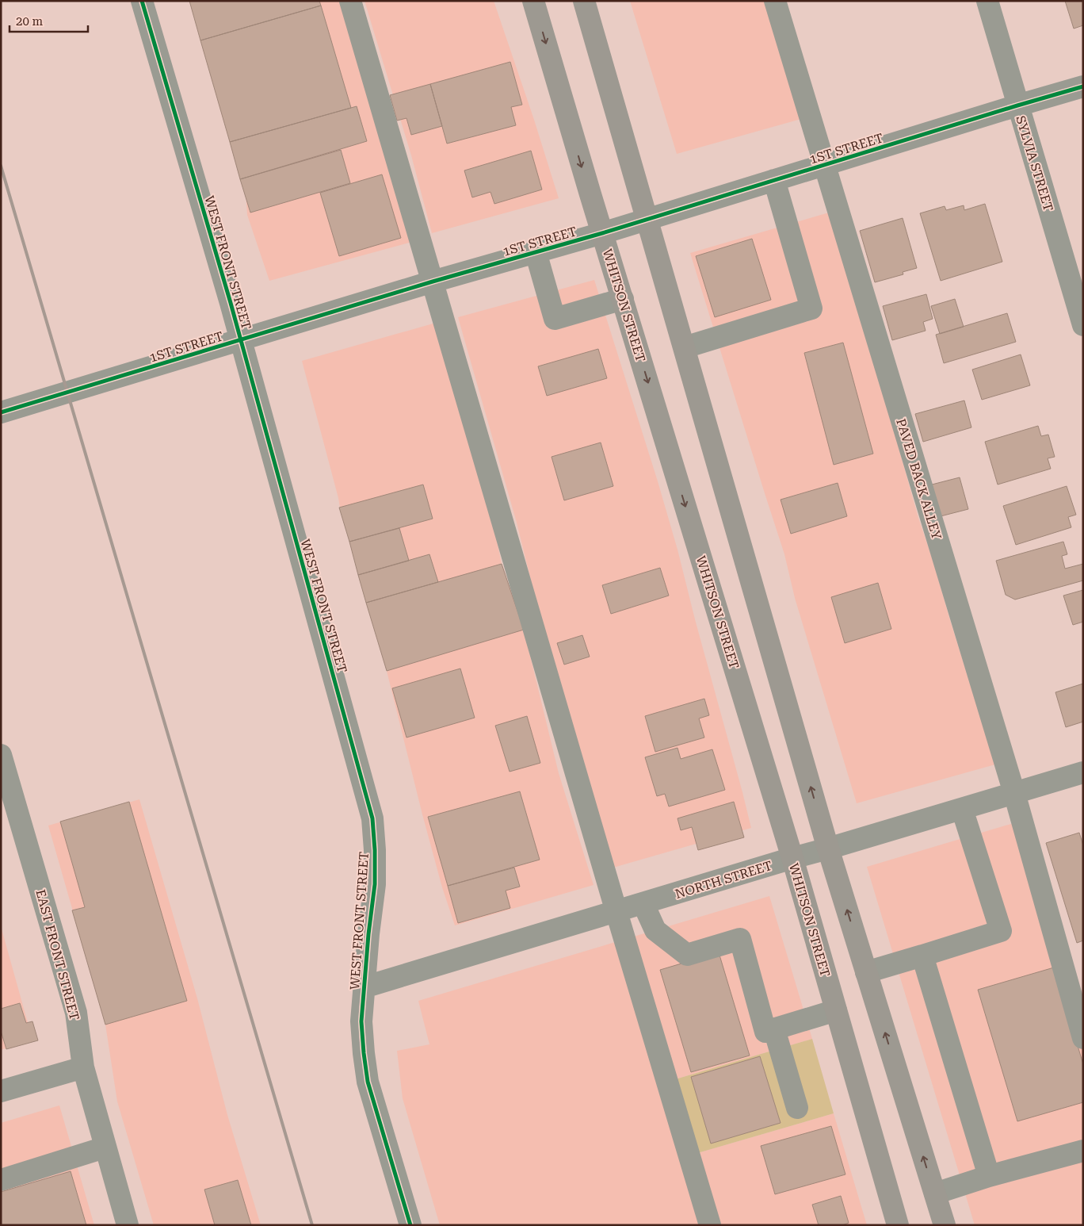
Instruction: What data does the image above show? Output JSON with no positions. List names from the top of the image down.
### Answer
{
  "streets": {
    "main road": ["WHITSON STREET"],
    "street": [
      "1ST STREET",
      "SYLVIA STREET",
      "WEST FRONT STREET",
      "PAVED BACK ALLEY",
      "NORTH STREET",
      "EAST FRONT STREET"
    ]
  },
  "crossings": [
    ["1ST STREET", "SYLVIA STREET"],
    ["1ST STREET", "WEST FRONT STREET"],
    ["1ST STREET", "WHITSON STREET"],
    ["1ST STREET", "PAVED BACK ALLEY"],
    ["WEST FRONT STREET", "NORTH STREET"],
    ["WHITSON STREET", "NORTH STREET"],
    ["PAVED BACK ALLEY", "NORTH STREET"]
  ],
  "scale_bar": "20 m"
}
